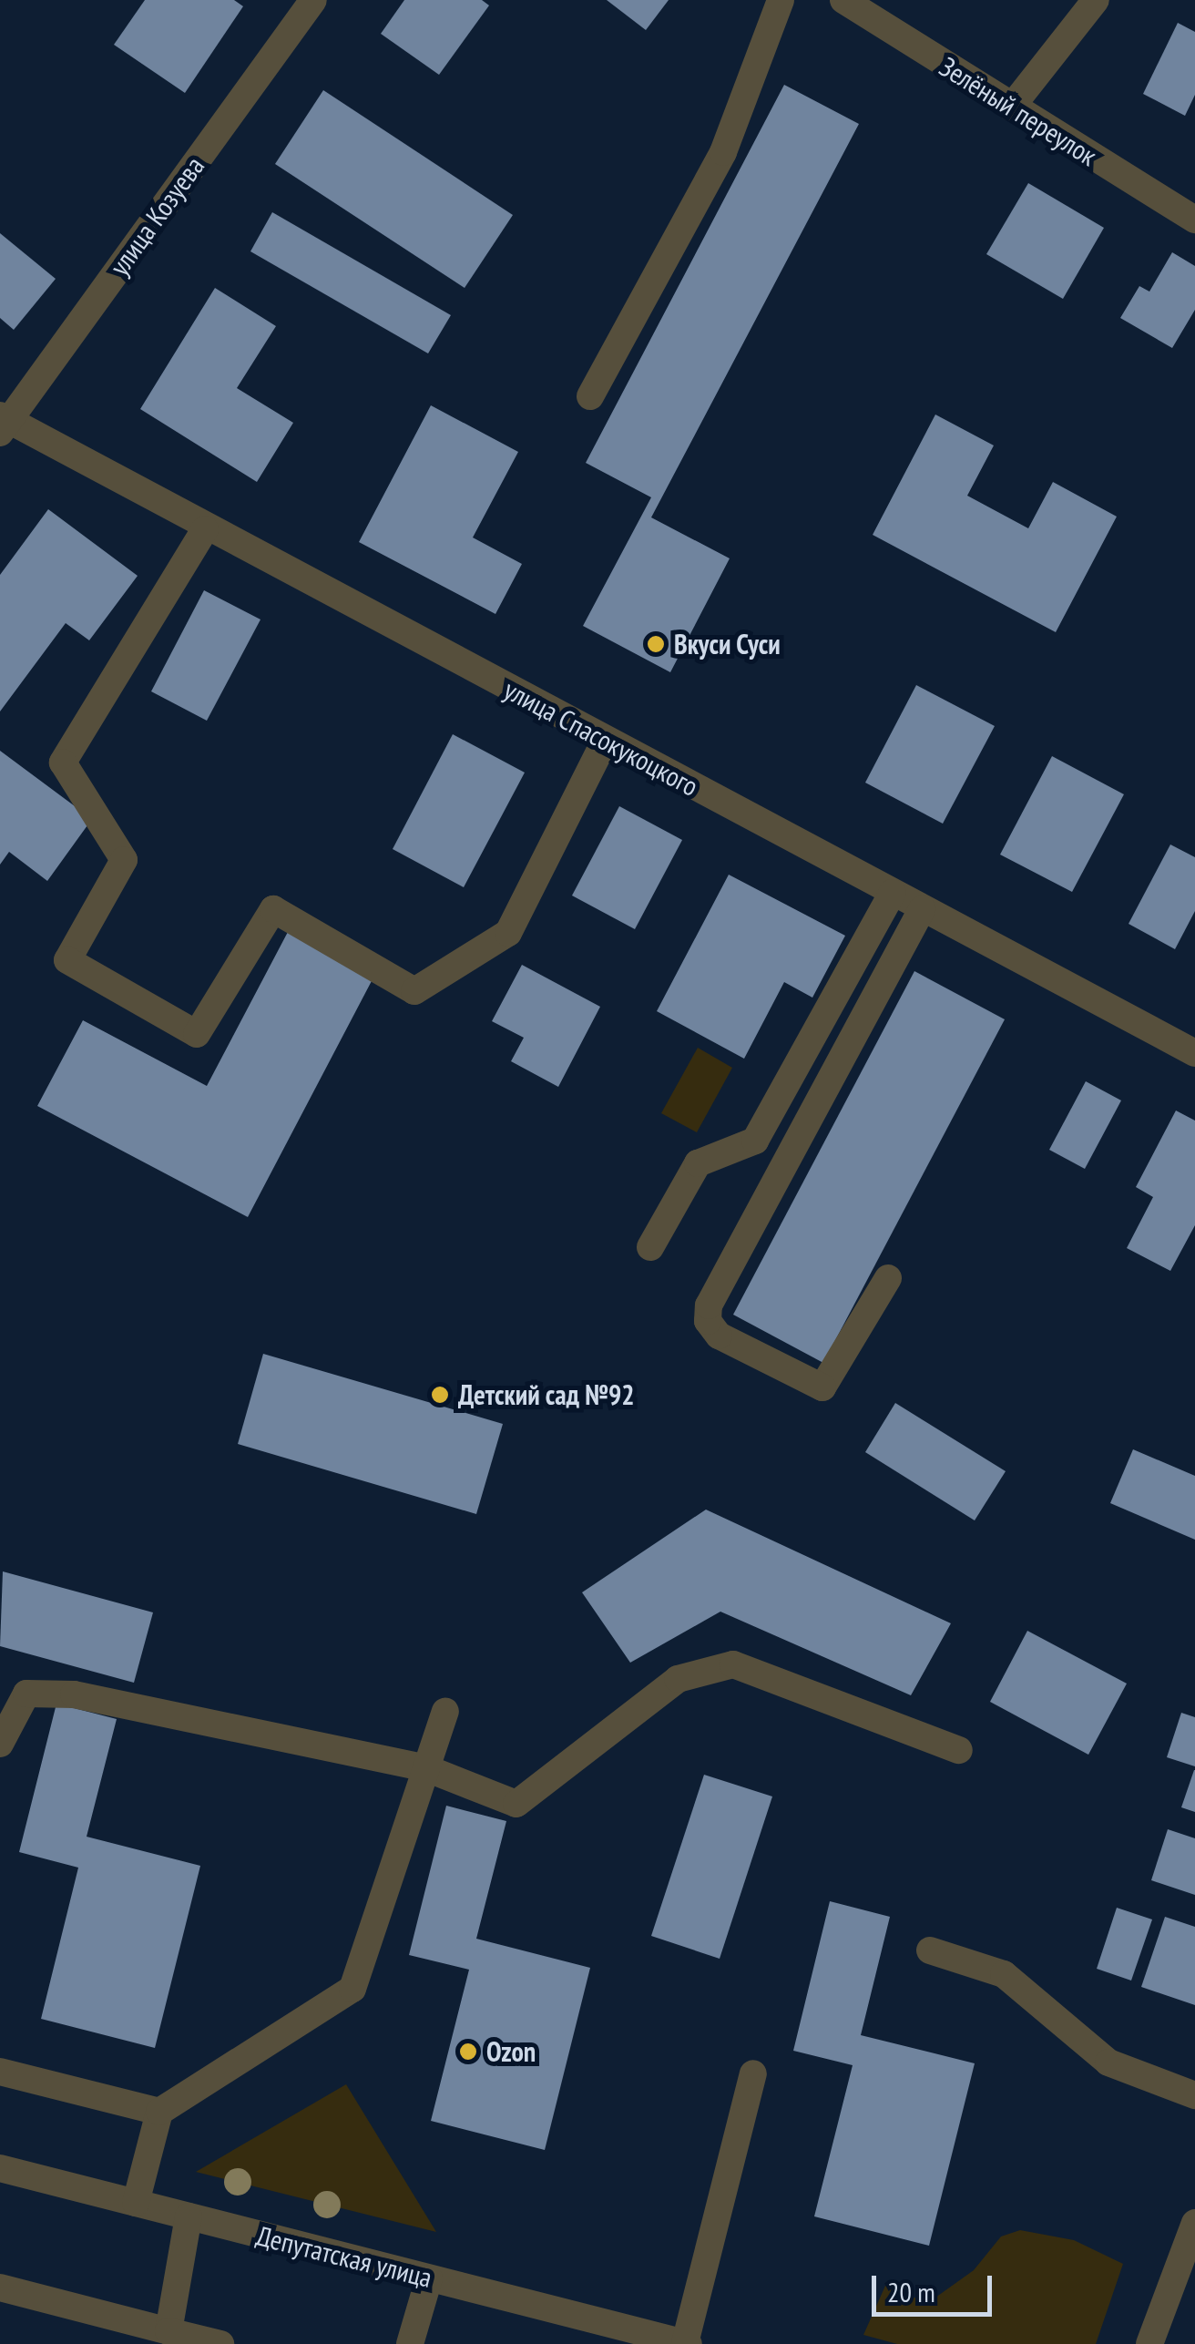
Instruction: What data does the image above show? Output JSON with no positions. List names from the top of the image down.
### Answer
{
  "streets": {
    "street": [
      "Зелёный переулок",
      "улица Козуева",
      "улица Спасокукоцкого",
      "Депутатская улица"
    ]
  },
  "crossings": [
    ["улица Козуева", "улица Спасокукоцкого"]
  ],
  "places": ["Вкуси Суси", "Детский сад №92", "Ozon"],
  "scale_bar": "20 m"
}
